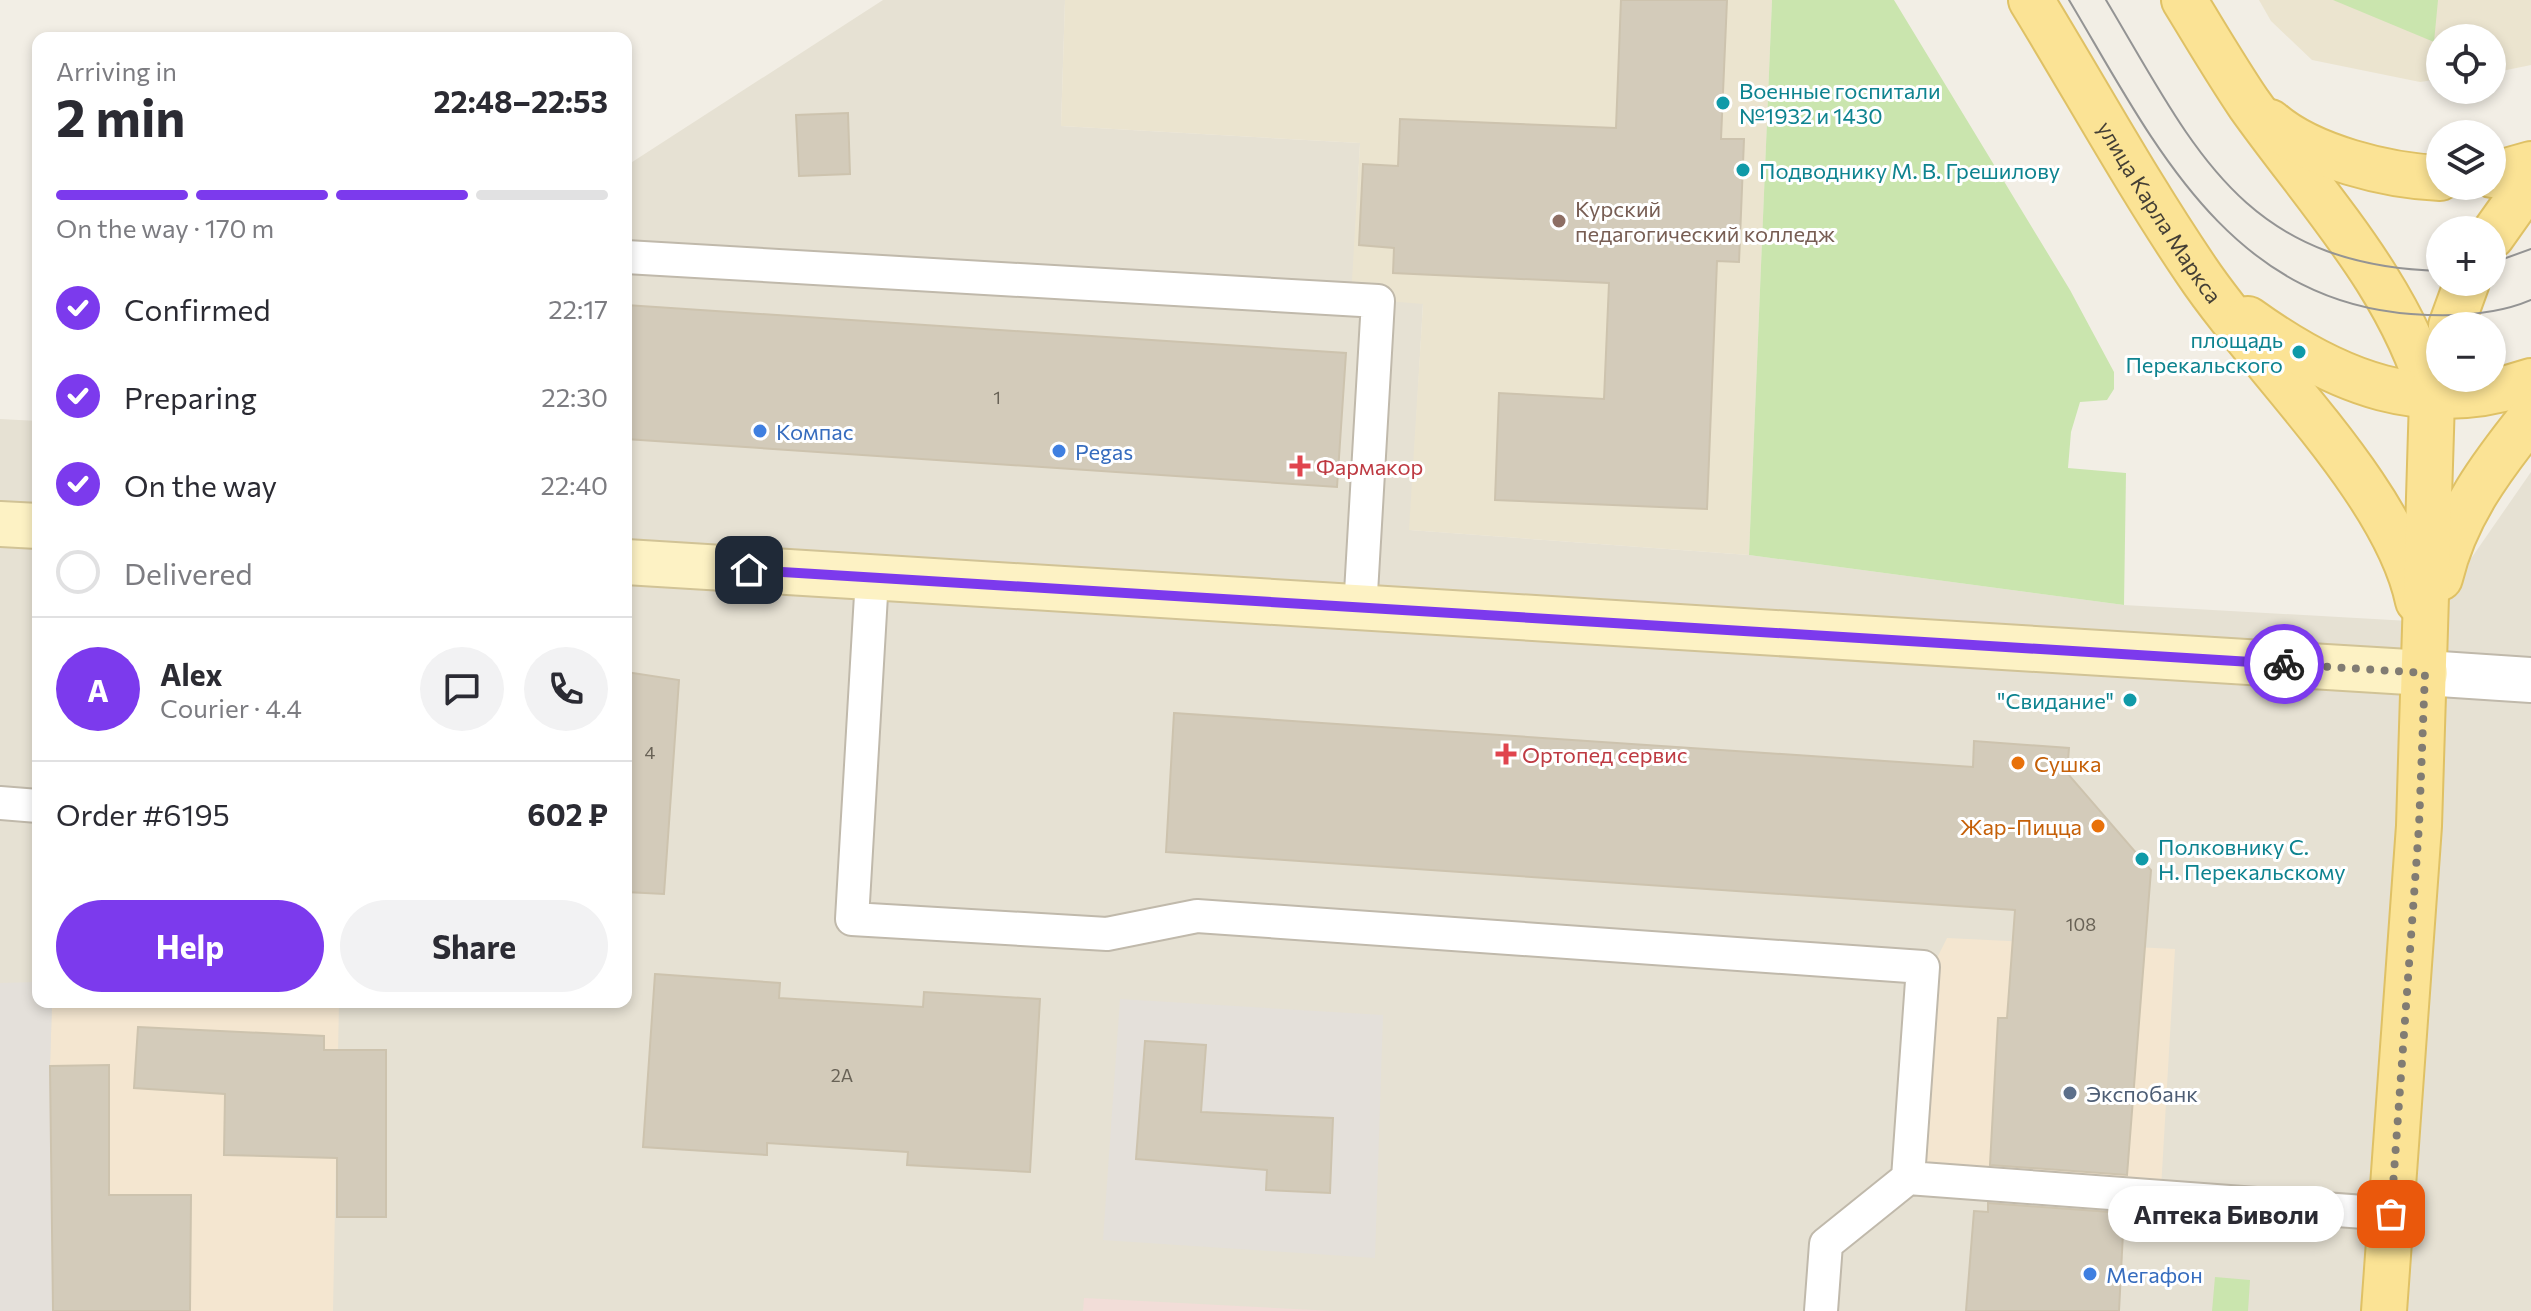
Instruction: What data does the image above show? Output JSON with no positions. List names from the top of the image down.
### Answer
{
  "streets": {
    "main road": ["улица Карла Маркса"]
  },
  "places": {
    "other": [
      "Военные госпитали №1932 и 1430",
      "Подводнику М. В. Грешилову",
      "Курский педагогический колледж",
      "площадь Перекальского",
      "Компас",
      "Pegas",
      "\"Свидание\"",
      "Сушка",
      "Жар-Пицца",
      "Полковнику С. Н. Перекальскому",
      "Экспобанк",
      "Аптека Биволи",
      "Мегафон"
    ],
    "health": ["Фармакор", "Ортопед сервис"]
  },
  "house_numbers": [
    "1",
    "4",
    "108",
    "2А"
  ],
  "page": {
    "map_buttons": ["+", "−"],
    "heading": ["2 min", "Arriving in", "22:48–22:53"],
    "panel": [
      "Alex",
      "Courier · 4.4",
      "Order #6195",
      "602 ₽"
    ],
    "bar": "On the way · 170 m",
    "list": [
      ["Confirmed", "22:17"],
      ["Preparing", "22:30"],
      ["On the way", "22:40"],
      "Delivered"
    ],
    "round": "A",
    "buttons": ["Help", "Share"],
    "bubble": "Аптека Биволи"
  }
}
